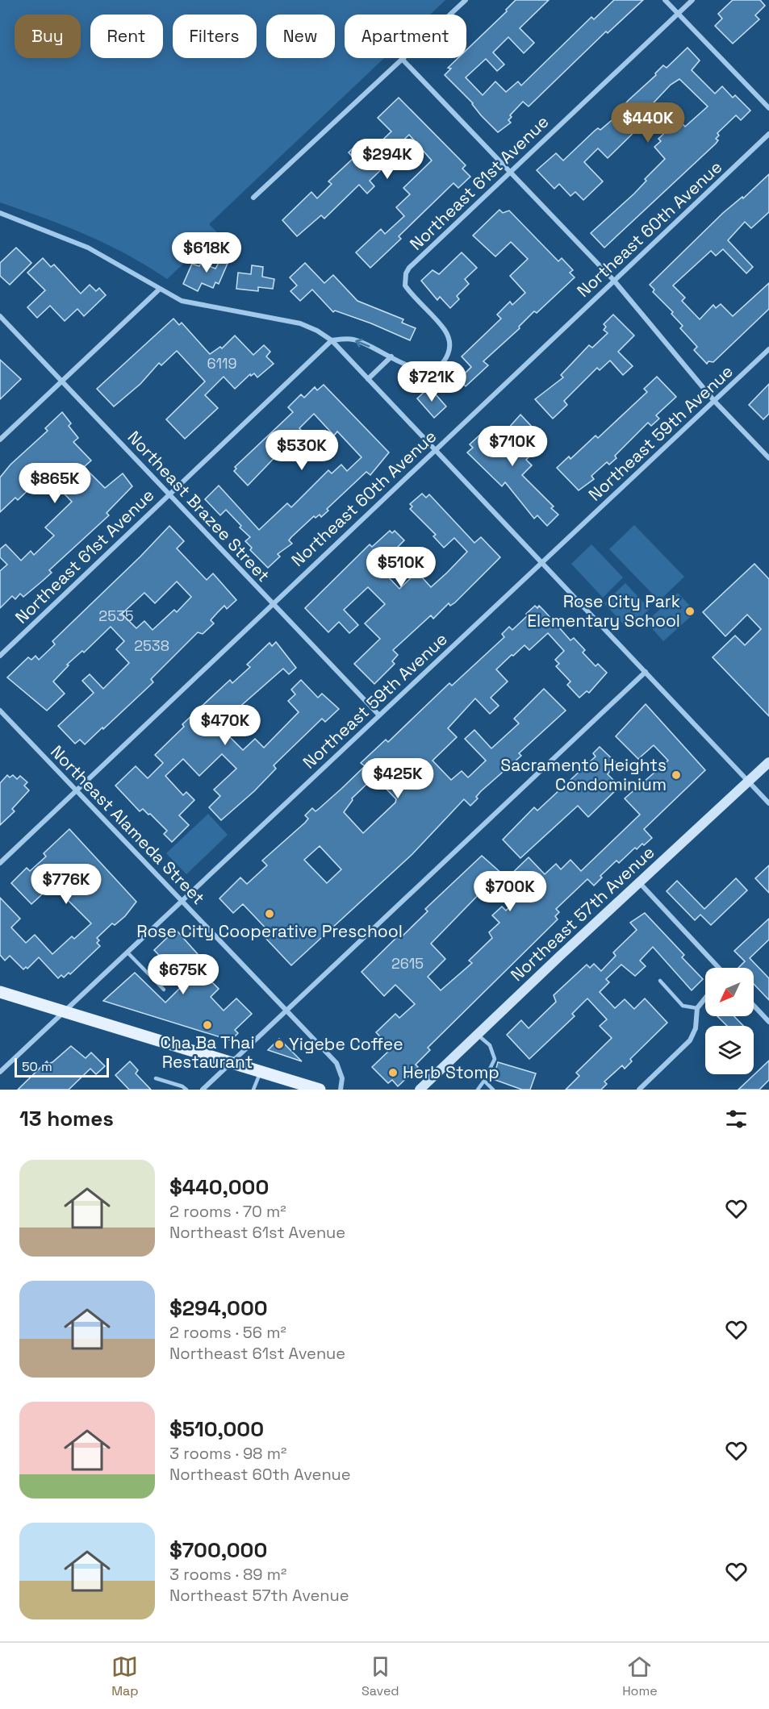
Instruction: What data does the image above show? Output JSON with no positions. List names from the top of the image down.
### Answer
{
  "streets": {
    "main road": ["Northeast 57th Avenue"],
    "street": [
      "Northeast 61st Avenue",
      "Northeast 60th Avenue",
      "Northeast 59th Avenue",
      "Northeast Brazee Street",
      "Northeast Alameda Street"
    ]
  },
  "crossings": [
    ["Northeast 61st Avenue", "Northeast Brazee Street"],
    ["Northeast 60th Avenue", "Northeast Brazee Street"],
    ["Northeast 60th Avenue", "Northeast Alameda Street"],
    ["Northeast 59th Avenue", "Northeast Brazee Street"],
    ["Northeast 59th Avenue", "Northeast Alameda Street"]
  ],
  "places": [
    "Rose City Park Elementary School",
    "Sacramento Heights Condominium",
    "Rose City Cooperative Preschool",
    "Cha Ba Thai Restaurant",
    "Yigebe Coffee",
    "Herb Stomp"
  ],
  "house_numbers": [
    "6119",
    "2535",
    "2538",
    "2615"
  ],
  "scale_bar": "50 m",
  "north": "bottom left",
  "page": {
    "chip": [
      "Buy",
      "Rent",
      "Filters",
      "New",
      "Apartment"
    ],
    "price": [
      "$440K",
      "$294K",
      "$618K",
      "$721K",
      "$710K",
      "$530K",
      "$865K",
      "$510K",
      "$470K",
      "$425K",
      "$776K",
      "$700K",
      "$675K"
    ],
    "scale": "50 m",
    "heading": "13 homes",
    "list": [
      {
        "name": "$440,000",
        "note": "2 rooms · 70 m² · Northeast 61st Avenue"
      },
      {
        "name": "$294,000",
        "note": "2 rooms · 56 m² · Northeast 61st Avenue"
      },
      {
        "name": "$510,000",
        "note": "3 rooms · 98 m² · Northeast 60th Avenue"
      },
      {
        "name": "$700,000",
        "note": "3 rooms · 89 m² · Northeast 57th Avenue"
      }
    ],
    "tabs": ["Map", "Saved", "Home"]
  }
}
